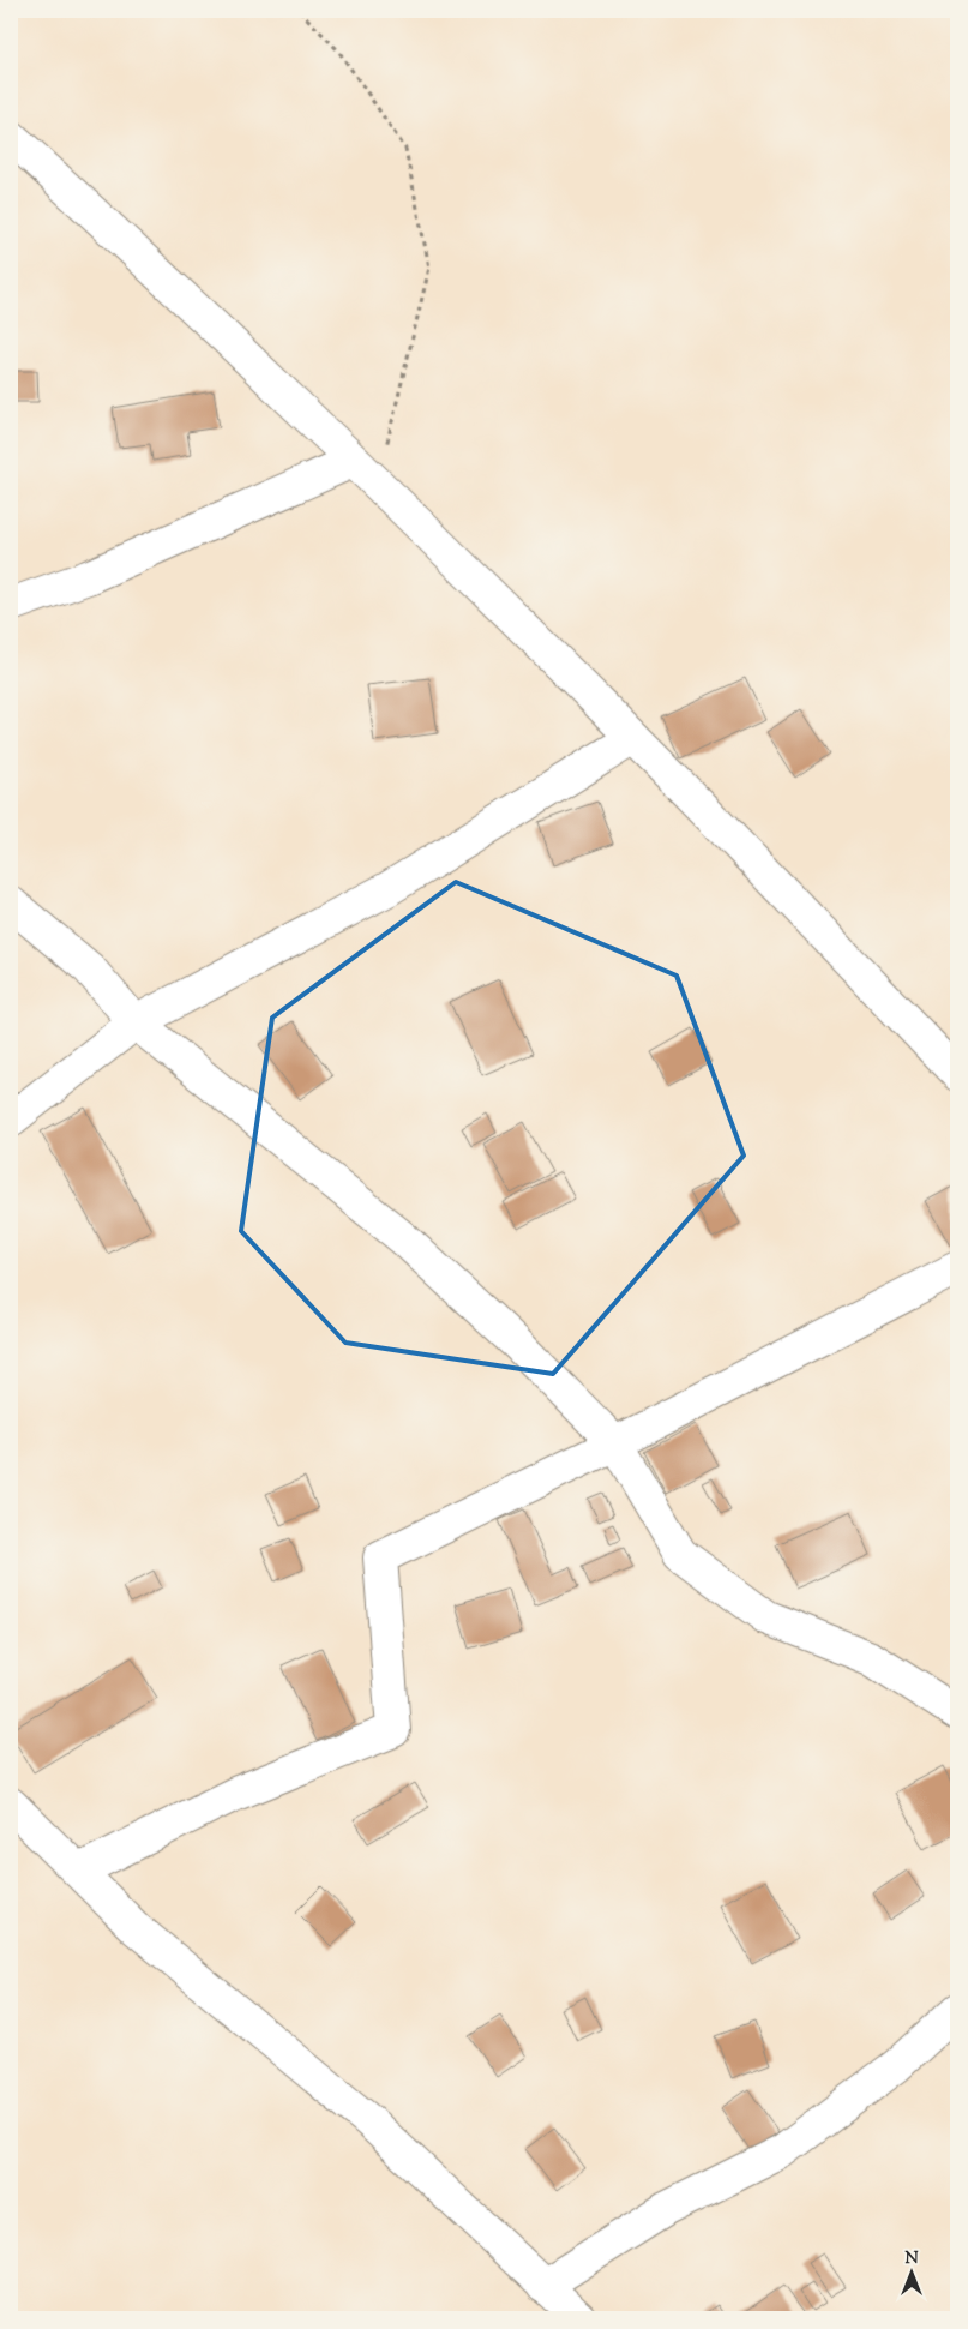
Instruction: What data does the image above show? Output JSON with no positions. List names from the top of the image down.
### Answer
{
  "north": "top"
}
